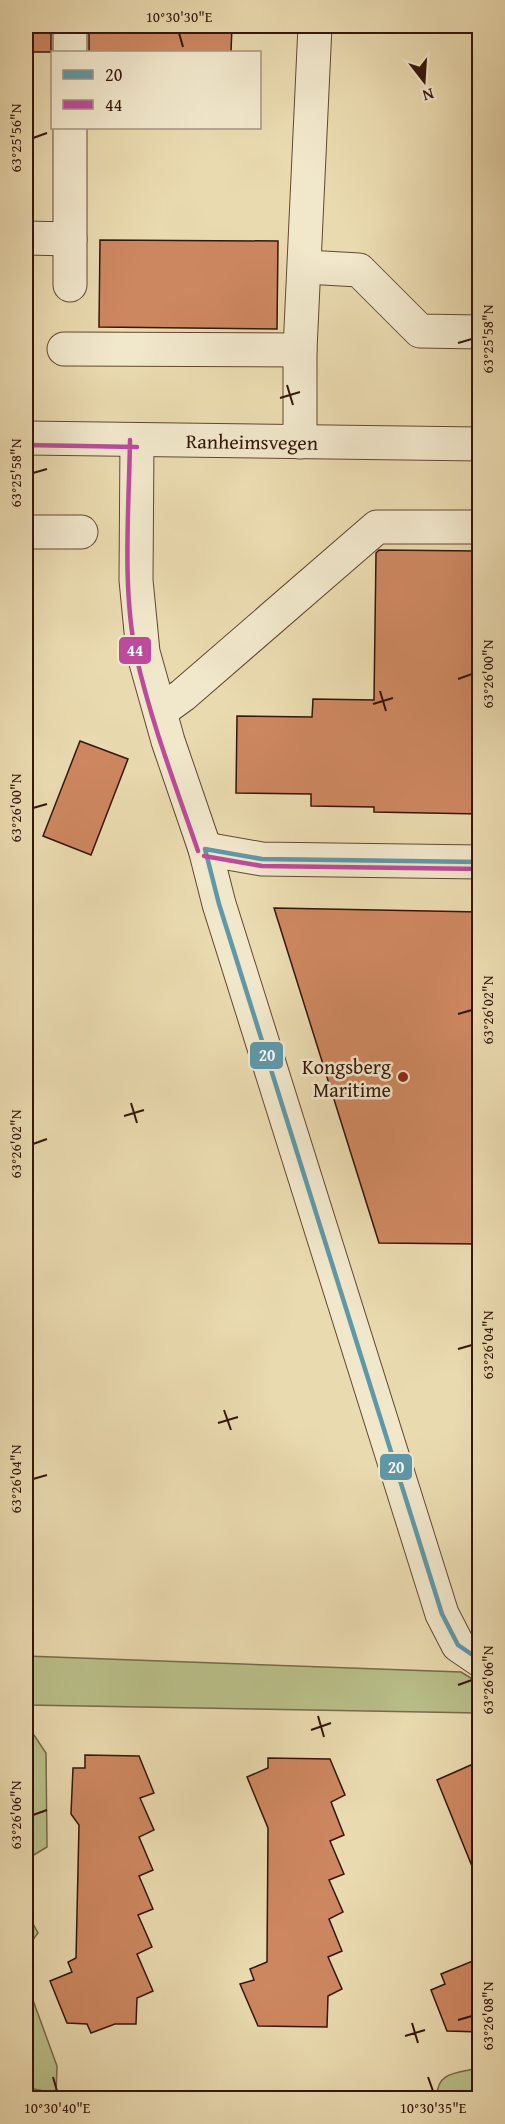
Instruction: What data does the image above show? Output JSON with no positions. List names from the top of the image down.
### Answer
{
  "streets": {
    "street": ["Ranheimsvegen"]
  },
  "places": ["Kongsberg Maritime"],
  "lines": ["transit line 44", "transit line 20"],
  "legend": ["20", "44"],
  "north": "bottom",
  "coordinates": [
    "10°30'30\"E",
    "63°25'56\"N",
    "63°25'58\"N",
    "63°26'00\"N",
    "63°26'02\"N",
    "63°26'04\"N",
    "63°26'06\"N",
    "63°26'08\"N",
    "10°30'40\"E",
    "10°30'35\"E"
  ]
}
